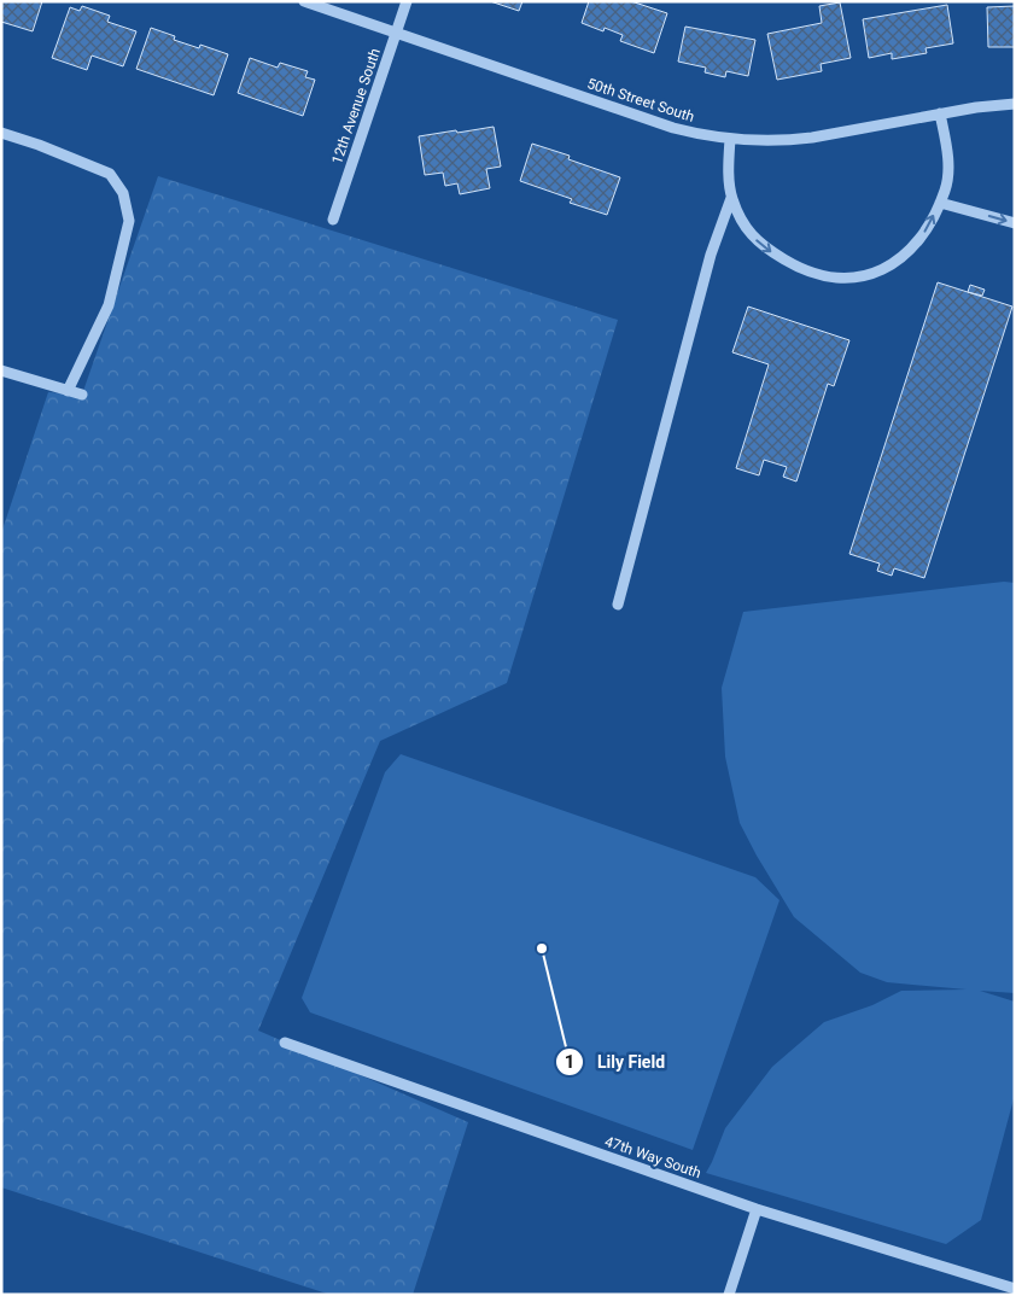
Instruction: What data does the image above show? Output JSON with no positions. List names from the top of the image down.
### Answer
{
  "streets": {
    "street": ["50th Street South", "12th Avenue South", "47th Way South"]
  },
  "crossings": [
    ["50th Street South", "12th Avenue South"]
  ],
  "places": ["Lily Field"]
}
